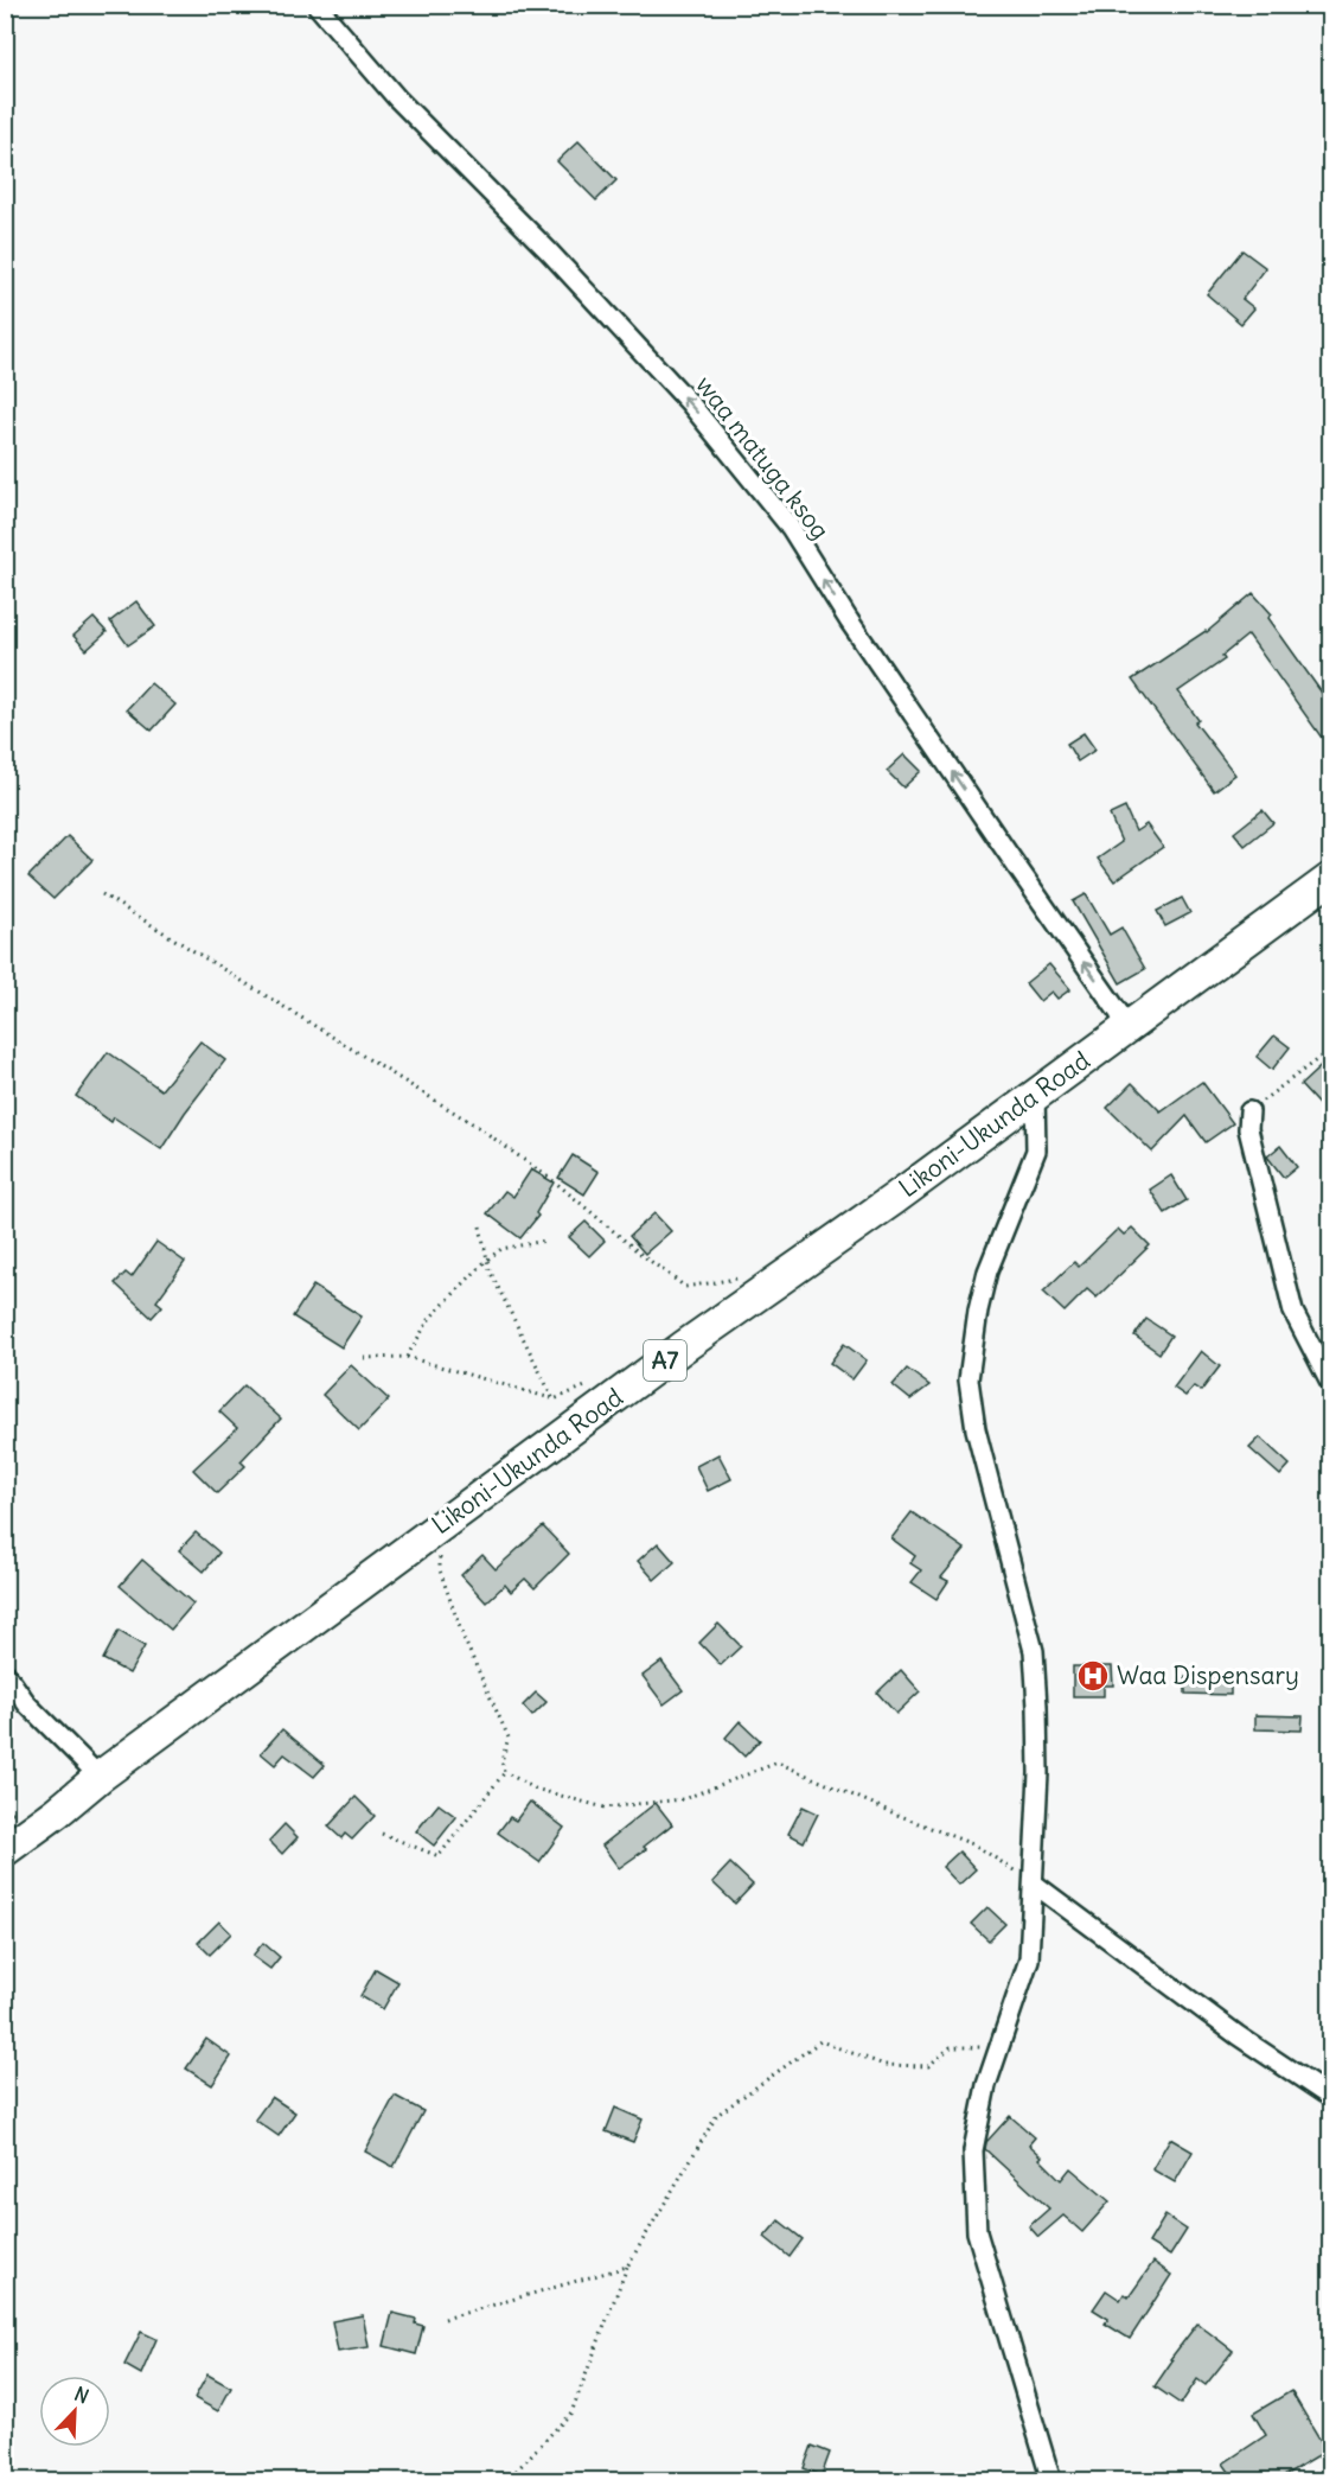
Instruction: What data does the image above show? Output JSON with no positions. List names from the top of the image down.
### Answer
{
  "streets": {
    "highway": ["Likoni-Ukunda Road", "A7"],
    "street": ["waa matuga ksog"]
  },
  "crossings": [
    ["waa matuga ksog", "Likoni-Ukunda Road"]
  ],
  "one_way": ["waa matuga ksog"],
  "places": {
    "hospital": ["Waa Dispensary"]
  },
  "north": "top right"
}
